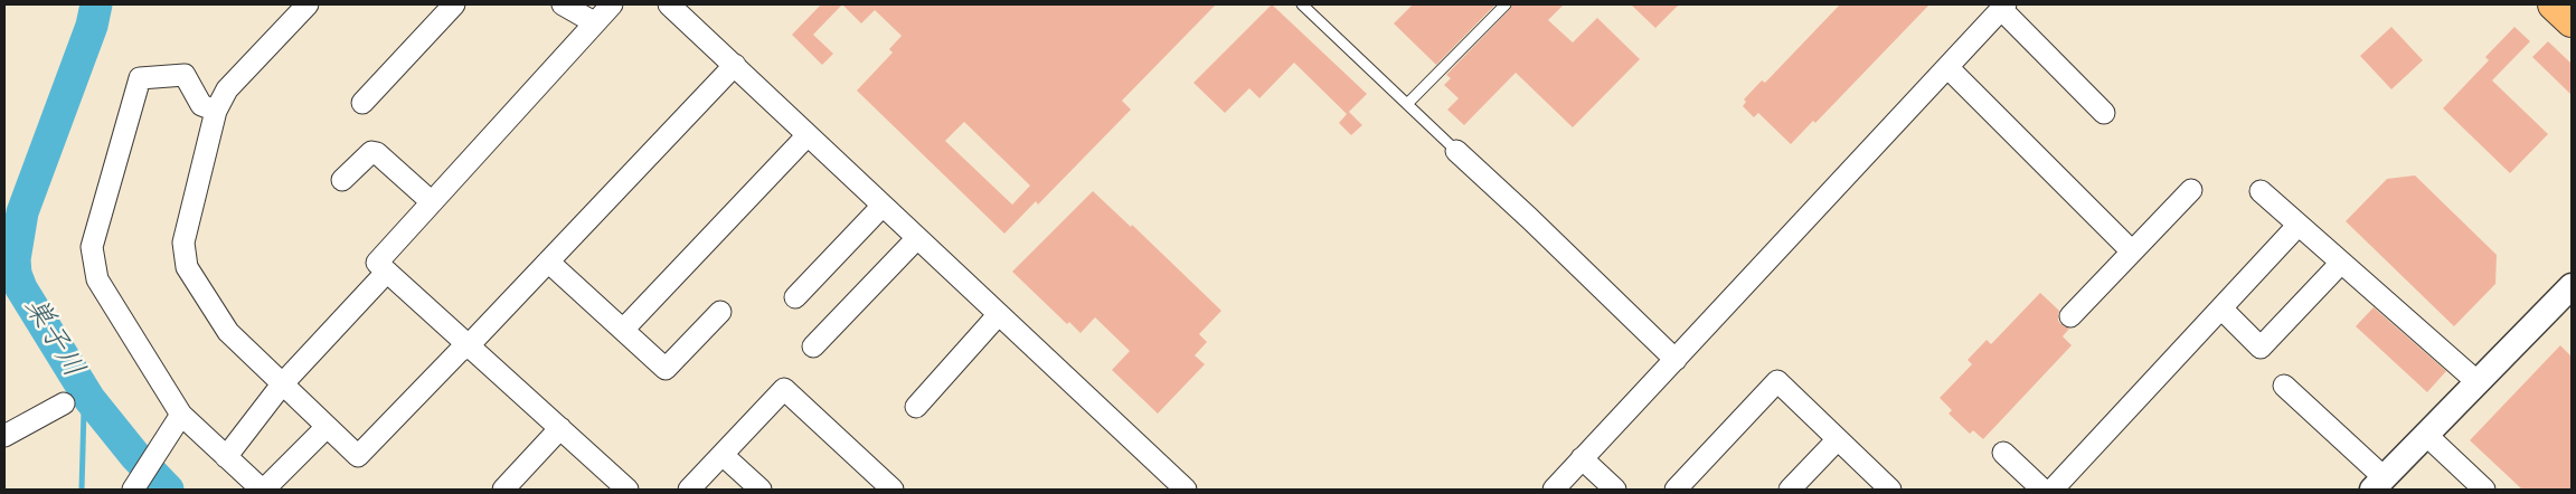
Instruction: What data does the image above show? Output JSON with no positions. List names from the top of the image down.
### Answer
{
  "water": ["巣子川"]
}
